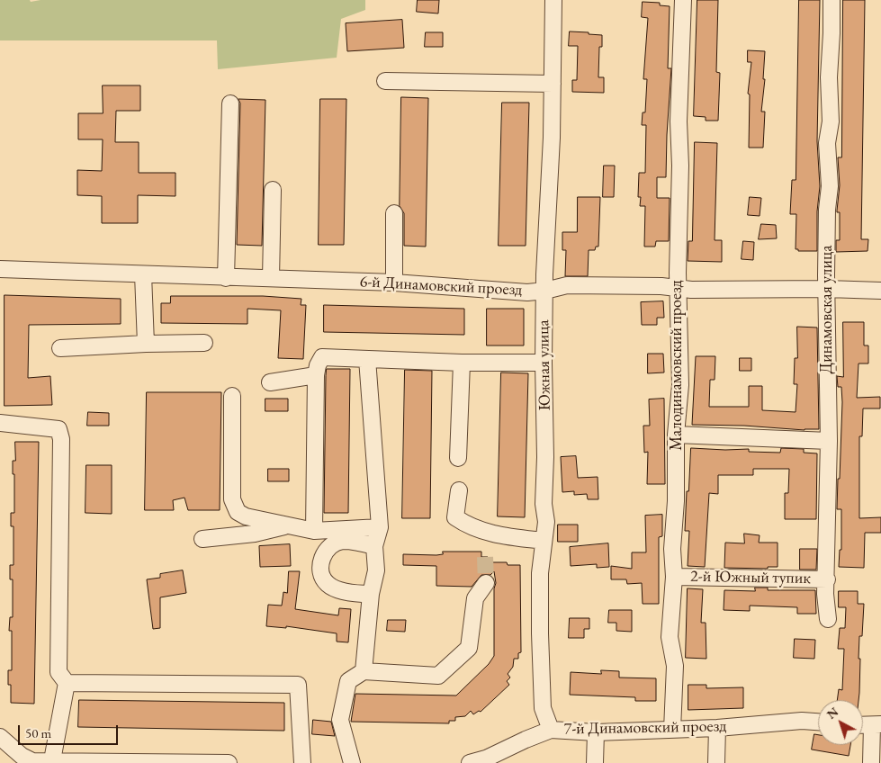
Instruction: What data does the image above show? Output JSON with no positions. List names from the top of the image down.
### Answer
{
  "streets": {
    "street": [
      "6-й Динамовский проезд",
      "Динамовская улица",
      "Южная улица",
      "Малодинамовский проезд",
      "2-й Южный тупик",
      "7-й Динамовский проезд"
    ]
  },
  "crossings": [
    ["6-й Динамовский проезд", "Динамовская улица"],
    ["6-й Динамовский проезд", "Южная улица"],
    ["6-й Динамовский проезд", "Малодинамовский проезд"],
    ["Динамовская улица", "2-й Южный тупик"],
    ["Южная улица", "7-й Динамовский проезд"],
    ["Малодинамовский проезд", "2-й Южный тупик"],
    ["Малодинамовский проезд", "7-й Динамовский проезд"]
  ],
  "scale_bar": "50 m",
  "north": "top left"
}
